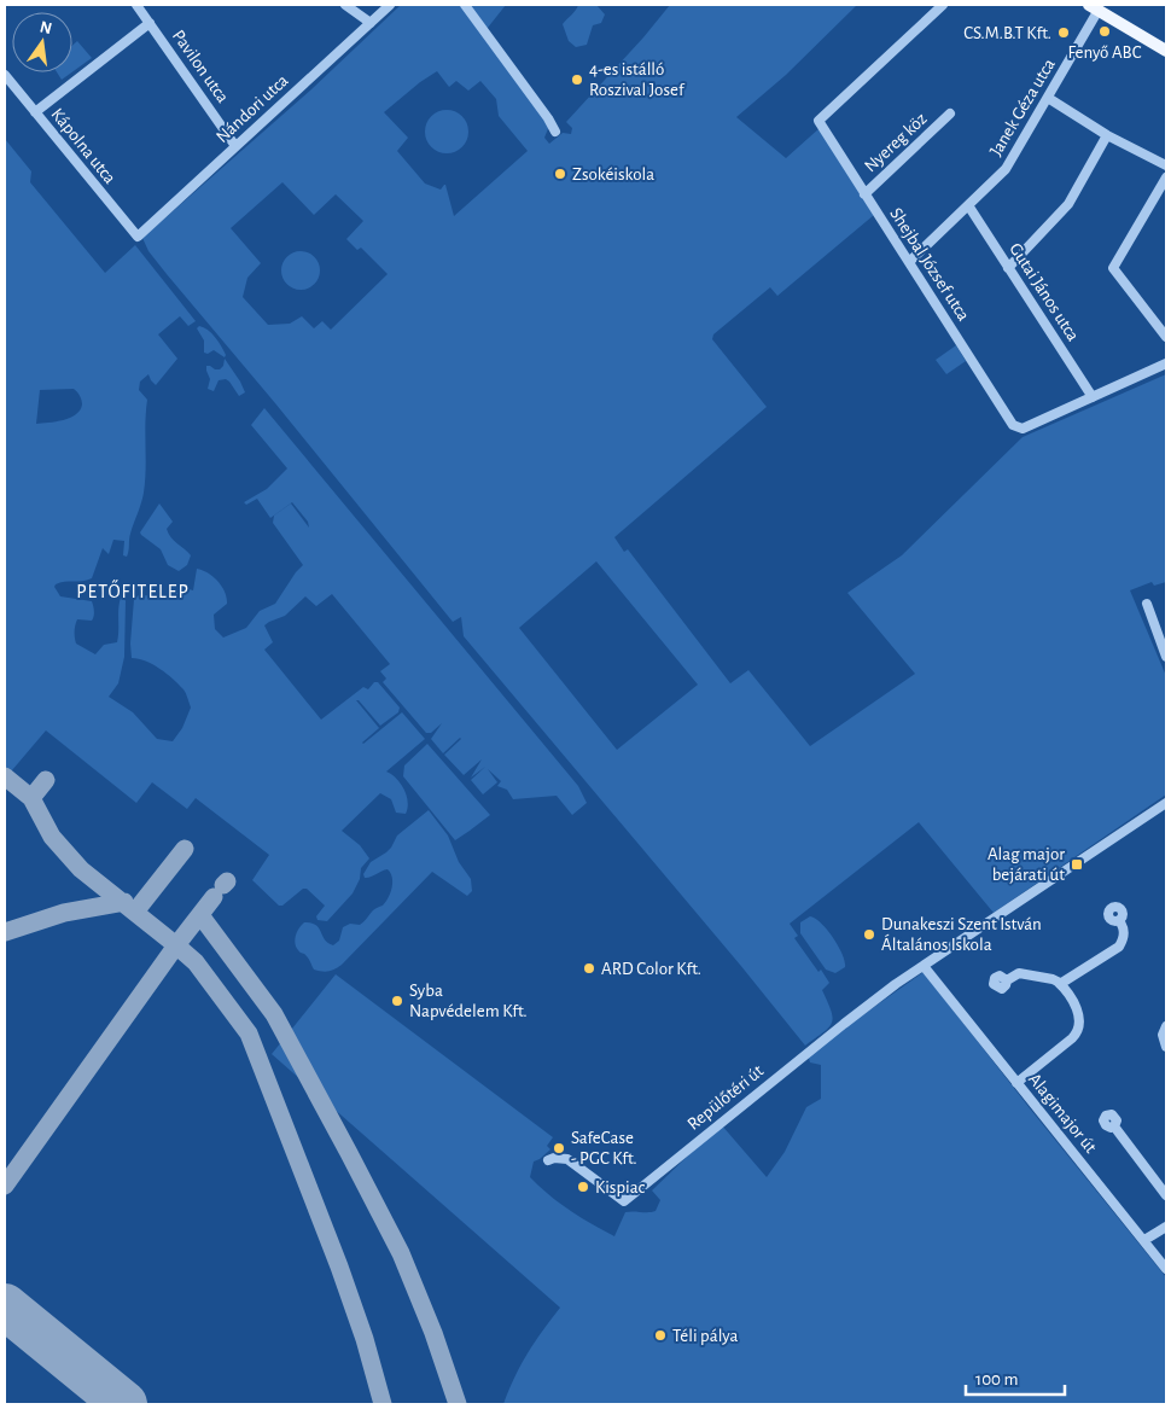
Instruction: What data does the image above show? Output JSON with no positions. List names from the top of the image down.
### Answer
{
  "streets": {
    "street": [
      "Pavilon utca",
      "Janek Géza utca",
      "Nándori utca",
      "Nyereg köz",
      "Kápolna utca",
      "Shejbal József utca",
      "Gutai János utca",
      "Repülőtéri út",
      "Alagimajor út"
    ]
  },
  "crossings": [
    ["Pavilon utca", "Nándori utca"],
    ["Janek Géza utca", "Shejbal József utca"],
    ["Janek Géza utca", "Gutai János utca"],
    ["Nándori utca", "Kápolna utca"],
    ["Nyereg köz", "Shejbal József utca"],
    ["Shejbal József utca", "Gutai János utca"]
  ],
  "districts": ["PETŐFITELEP"],
  "places": {
    "other": [
      "Fenyő ABC",
      "CS.M.B.T Kft.",
      "4-es istálló Roszival Josef",
      "Zsokéiskola",
      "Dunakeszi Szent István Általános Iskola",
      "ARD Color Kft.",
      "Syba Napvédelem Kft.",
      "SafeCase - PGC Kft.",
      "Kispiac",
      "Téli pálya"
    ],
    "transit": ["Alag major bejárati út"]
  },
  "scale_bar": "100 m",
  "north": "top"
}
